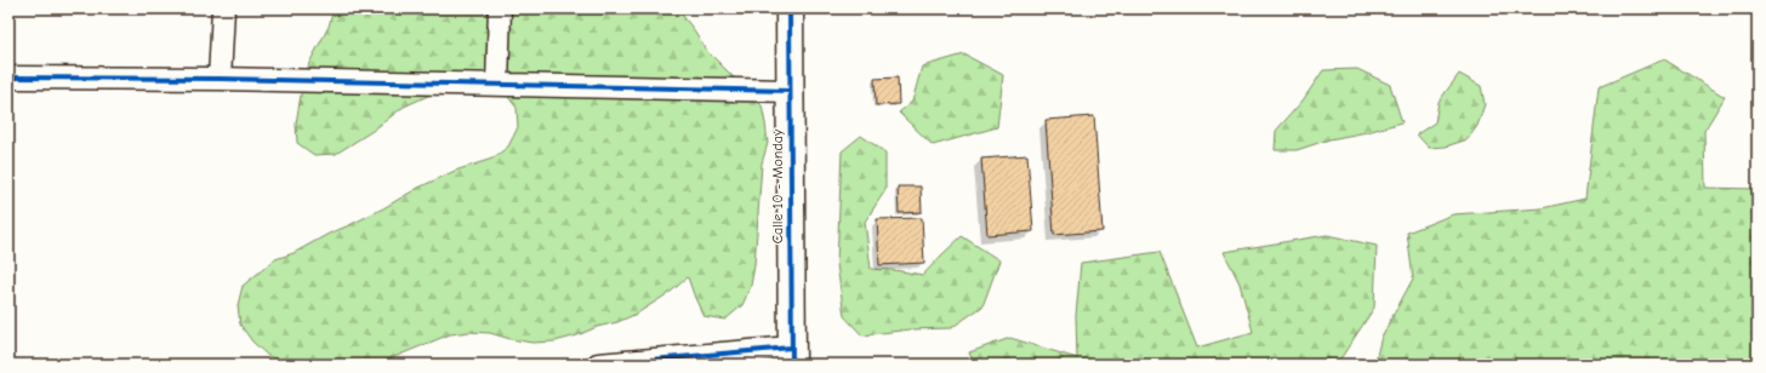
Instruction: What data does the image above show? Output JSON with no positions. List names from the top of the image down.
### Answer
{
  "streets": {
    "street": ["Calle 10 - Monday"]
  }
}
